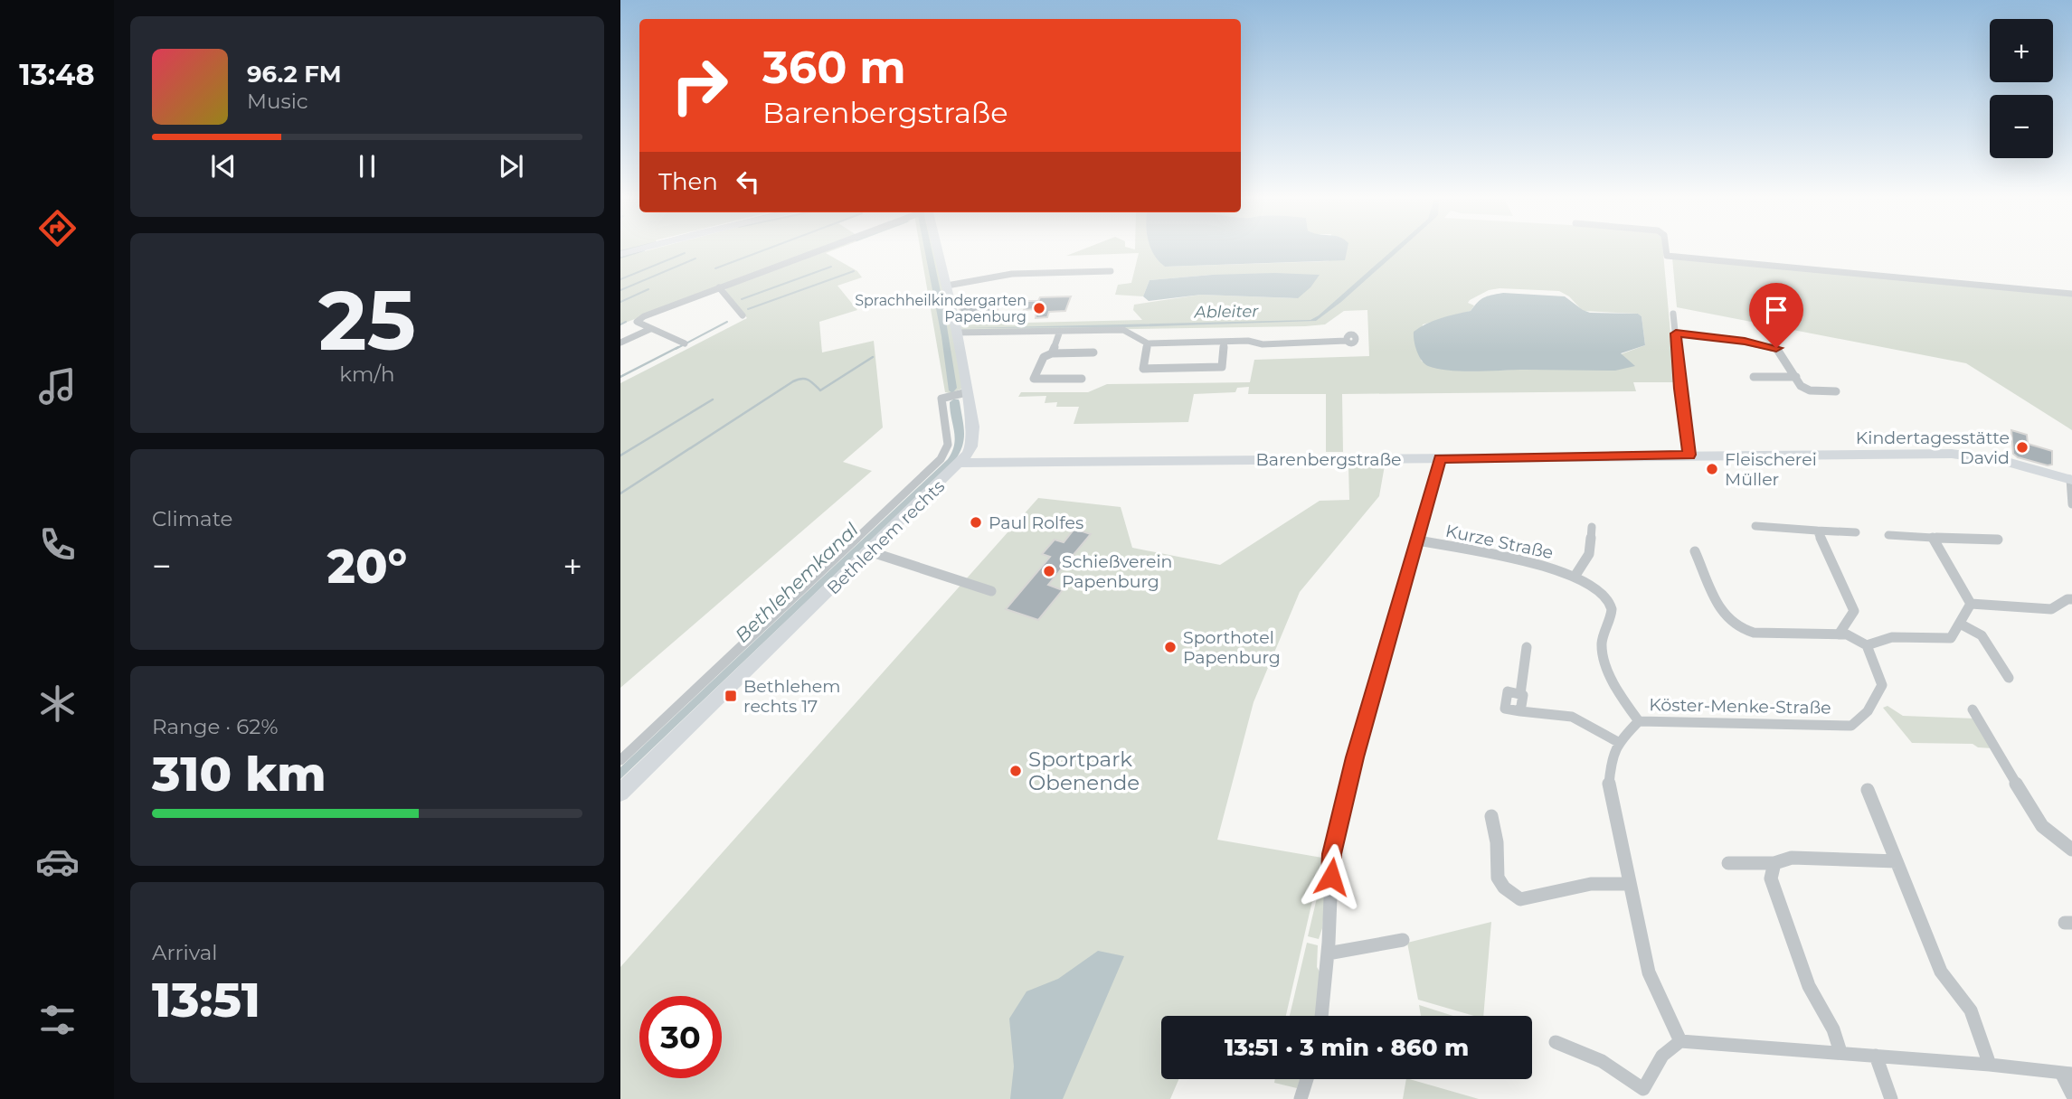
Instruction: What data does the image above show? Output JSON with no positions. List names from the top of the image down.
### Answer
{
  "streets": {
    "street": [
      "Barenbergstraße",
      "Bethlehem rechts",
      "Kurze Straße",
      "Köster-Menke-Straße"
    ]
  },
  "crossings": [
    ["Barenbergstraße", "Bethlehem rechts"],
    ["Kurze Straße", "Köster-Menke-Straße"]
  ],
  "water": ["Ableiter", "Bethlehemkanal"],
  "places": {
    "other": [
      "Sprachheilkindergarten Papenburg",
      "Kindertagesstätte David",
      "Fleischerei Müller",
      "Paul Rolfes",
      "Schießverein Papenburg",
      "Sporthotel Papenburg",
      "Sportpark Obenende"
    ],
    "transit": ["Bethlehem rechts 17"]
  },
  "page": {
    "tabs": "13:48",
    "map_buttons": ["+", "−"],
    "turn": ["360 m", "Barenbergstraße"],
    "song": ["96.2 FM", "Music"],
    "then": "Then",
    "tile": [
      ["25", "km/h"],
      "Climate",
      ["Range · 62%", "310 km"],
      ["Arrival", "13:51"]
    ],
    "heat": ["−", "20°", "+"],
    "limit": "30",
    "trip": "13:51 · 3 min · 860 m"
  }
}
